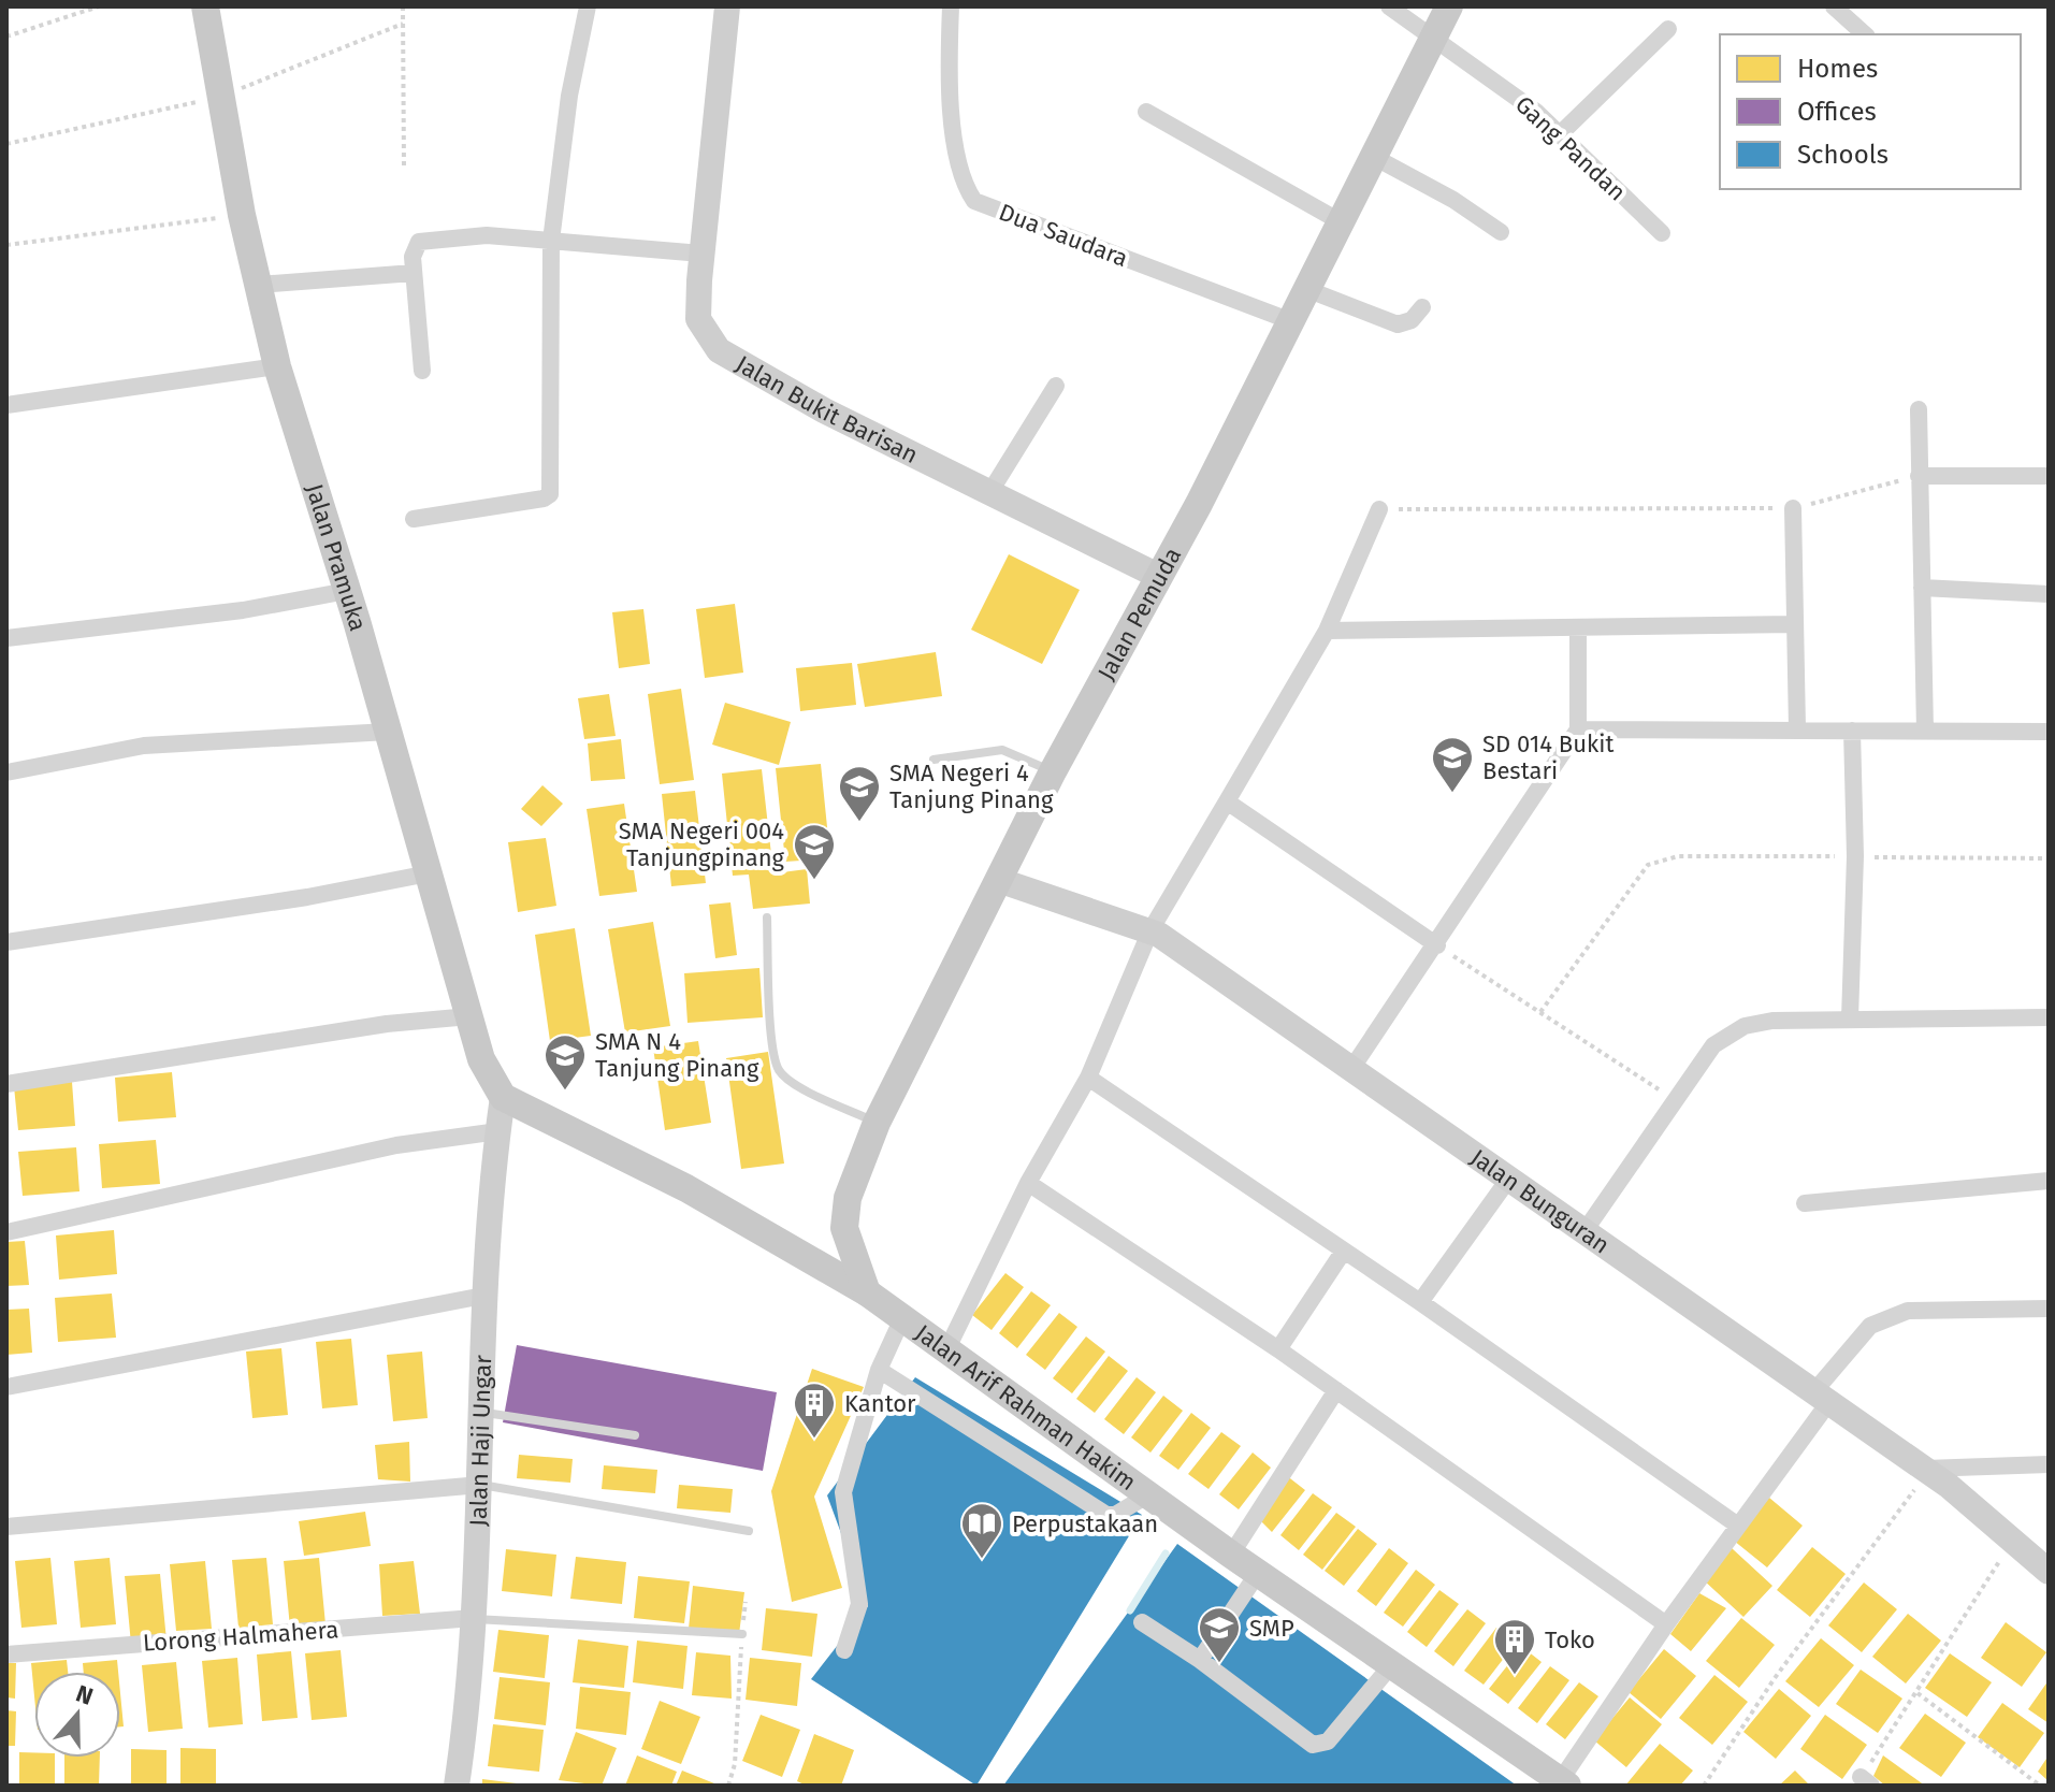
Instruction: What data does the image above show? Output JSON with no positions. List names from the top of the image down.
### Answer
{
  "streets": {
    "main road": ["Jalan Pramuka", "Jalan Pemuda", "Jalan Arif Rahman Hakim"],
    "street": [
      "Gang Pandan",
      "Dua Saudara",
      "Jalan Bukit Barisan",
      "Jalan Bunguran",
      "Jalan Haji Ungar",
      "Lorong Halmahera"
    ]
  },
  "crossings": [
    ["Gang Pandan", "Jalan Pemuda"],
    ["Dua Saudara", "Jalan Pemuda"],
    ["Jalan Bukit Barisan", "Jalan Pemuda"],
    ["Jalan Pramuka", "Jalan Arif Rahman Hakim"],
    ["Jalan Pramuka", "Jalan Haji Ungar"],
    ["Jalan Pemuda", "Jalan Bunguran"],
    ["Jalan Pemuda", "Jalan Arif Rahman Hakim"],
    ["Jalan Arif Rahman Hakim", "Jalan Haji Ungar"],
    ["Jalan Haji Ungar", "Lorong Halmahera"]
  ],
  "places": {
    "school or university": [
      "SD 014 Bukit Bestari",
      "SMA Negeri 4 Tanjung Pinang",
      "SMA Negeri 004 Tanjungpinang",
      "SMA N 4 Tanjung Pinang",
      "SMP"
    ],
    "building": ["Kantor", "Toko"],
    "library": ["Perpustakaan"]
  },
  "legend": ["Homes", "Offices", "Schools"],
  "north": "top"
}
